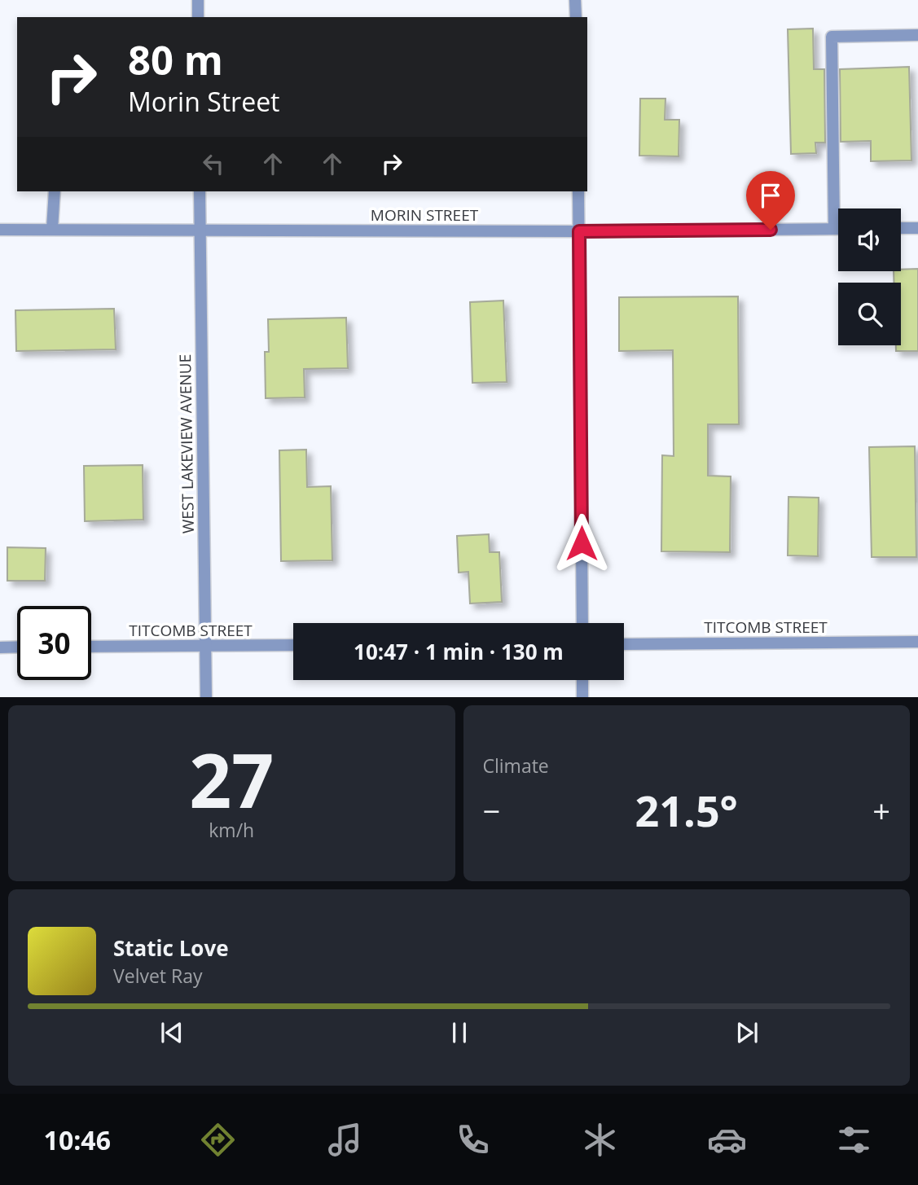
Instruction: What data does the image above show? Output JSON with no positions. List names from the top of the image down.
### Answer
{
  "streets": {
    "street": ["MORIN STREET", "WEST LAKEVIEW AVENUE", "TITCOMB STREET"]
  },
  "crossings": [
    ["MORIN STREET", "WEST LAKEVIEW AVENUE"],
    ["WEST LAKEVIEW AVENUE", "TITCOMB STREET"]
  ],
  "page": {
    "turn": ["80 m", "Morin Street"],
    "limit": "30",
    "trip": "10:47 · 1 min · 130 m",
    "tile": [
      ["27", "km/h"],
      "Climate"
    ],
    "heat": ["−", "21.5°", "+"],
    "song": ["Static Love", "Velvet Ray"],
    "tabs": "10:46"
  }
}
